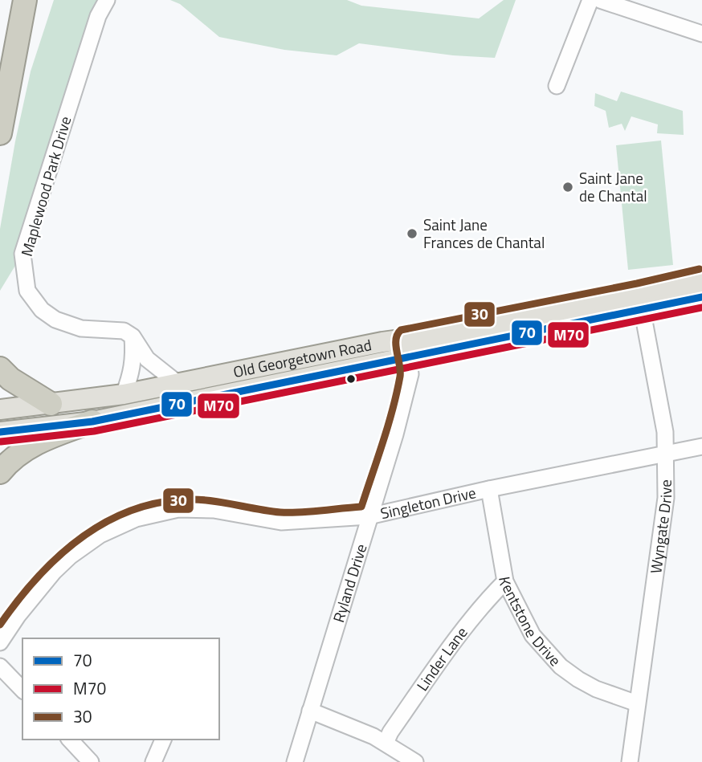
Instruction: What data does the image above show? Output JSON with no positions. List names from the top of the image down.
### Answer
{
  "streets": {
    "main road": ["Old Georgetown Road"],
    "street": [
      "Maplewood Park Drive",
      "Singleton Drive",
      "Wyngate Drive",
      "Ryland Drive",
      "Kentstone Drive",
      "Linder Lane"
    ]
  },
  "crossings": [
    ["Old Georgetown Road", "Wyngate Drive"],
    ["Old Georgetown Road", "Ryland Drive"],
    ["Singleton Drive", "Wyngate Drive"],
    ["Singleton Drive", "Ryland Drive"],
    ["Singleton Drive", "Kentstone Drive"],
    ["Wyngate Drive", "Kentstone Drive"],
    ["Kentstone Drive", "Linder Lane"]
  ],
  "places": ["Saint Jane de Chantal", "Saint Jane Frances de Chantal"],
  "lines": ["transit line 30", "transit line 70", "transit line M70"],
  "legend": ["70", "M70", "30"]
}
